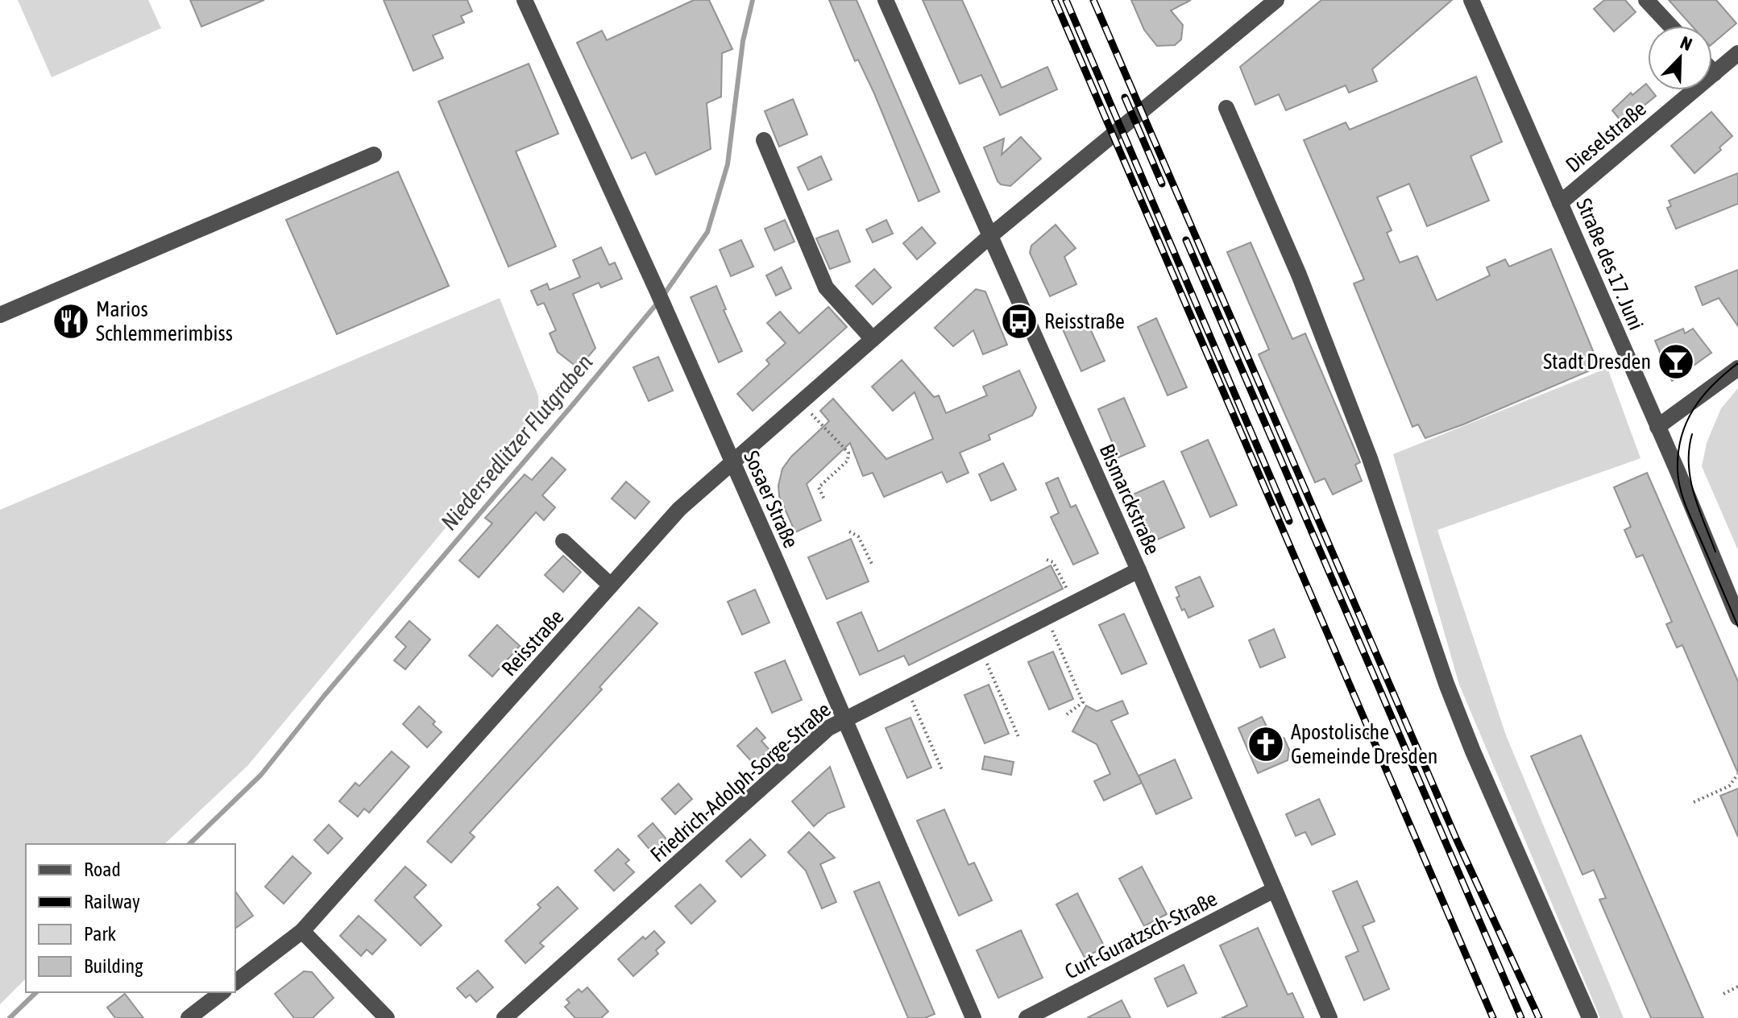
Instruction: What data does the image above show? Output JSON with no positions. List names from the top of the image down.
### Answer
{
  "streets": {
    "street": [
      "Dieselstraße",
      "Straße des 17. Juni",
      "Sosaer Straße",
      "Bismarckstraße",
      "Reisstraße",
      "Friedrich-Adolph-Sorge-Straße",
      "Curt-Guratzsch-Straße"
    ]
  },
  "crossings": [
    ["Dieselstraße", "Straße des 17. Juni"],
    ["Sosaer Straße", "Reisstraße"],
    ["Sosaer Straße", "Friedrich-Adolph-Sorge-Straße"],
    ["Bismarckstraße", "Reisstraße"],
    ["Bismarckstraße", "Friedrich-Adolph-Sorge-Straße"],
    ["Bismarckstraße", "Curt-Guratzsch-Straße"]
  ],
  "water": ["Niedersedlitzer Flutgraben"],
  "places": {
    "restaurant": ["Marios Schlemmerimbiss"],
    "bus stop": ["Reisstraße"],
    "bar": ["Stadt Dresden"],
    "church": ["Apostolische Gemeinde Dresden"]
  },
  "legend": [
    "Road",
    "Railway",
    "Park",
    "Building"
  ],
  "north": "top right"
}
